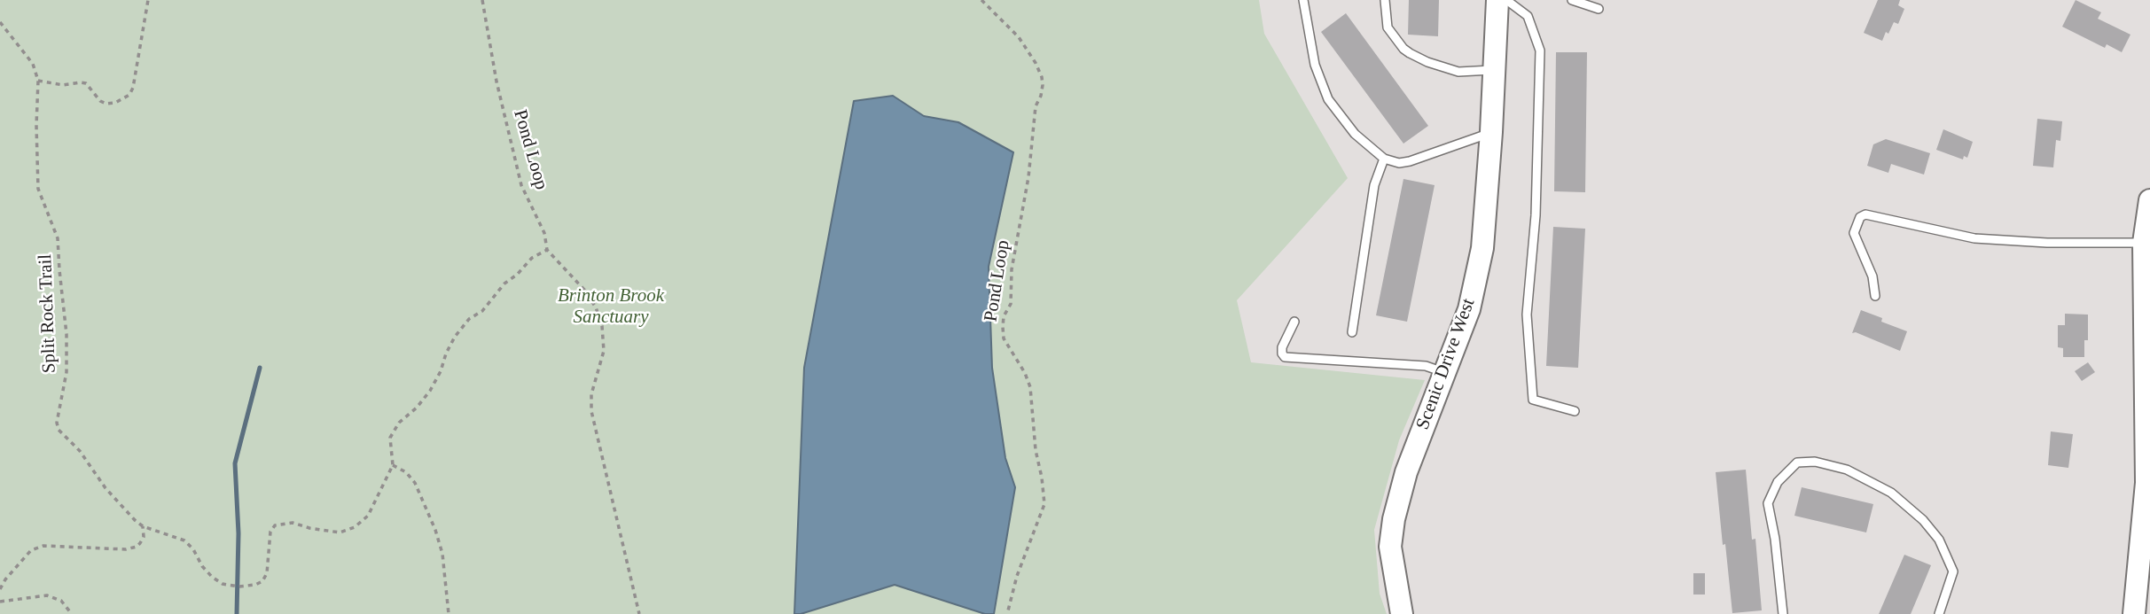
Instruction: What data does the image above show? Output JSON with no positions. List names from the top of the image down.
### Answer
{
  "streets": {
    "street": ["Scenic Drive West"],
    "path": ["Pond Loop", "Split Rock Trail"]
  },
  "crossings": [
    ["Pond Loop", "Split Rock Trail"]
  ],
  "parks": ["Brinton Brook Sanctuary"]
}
